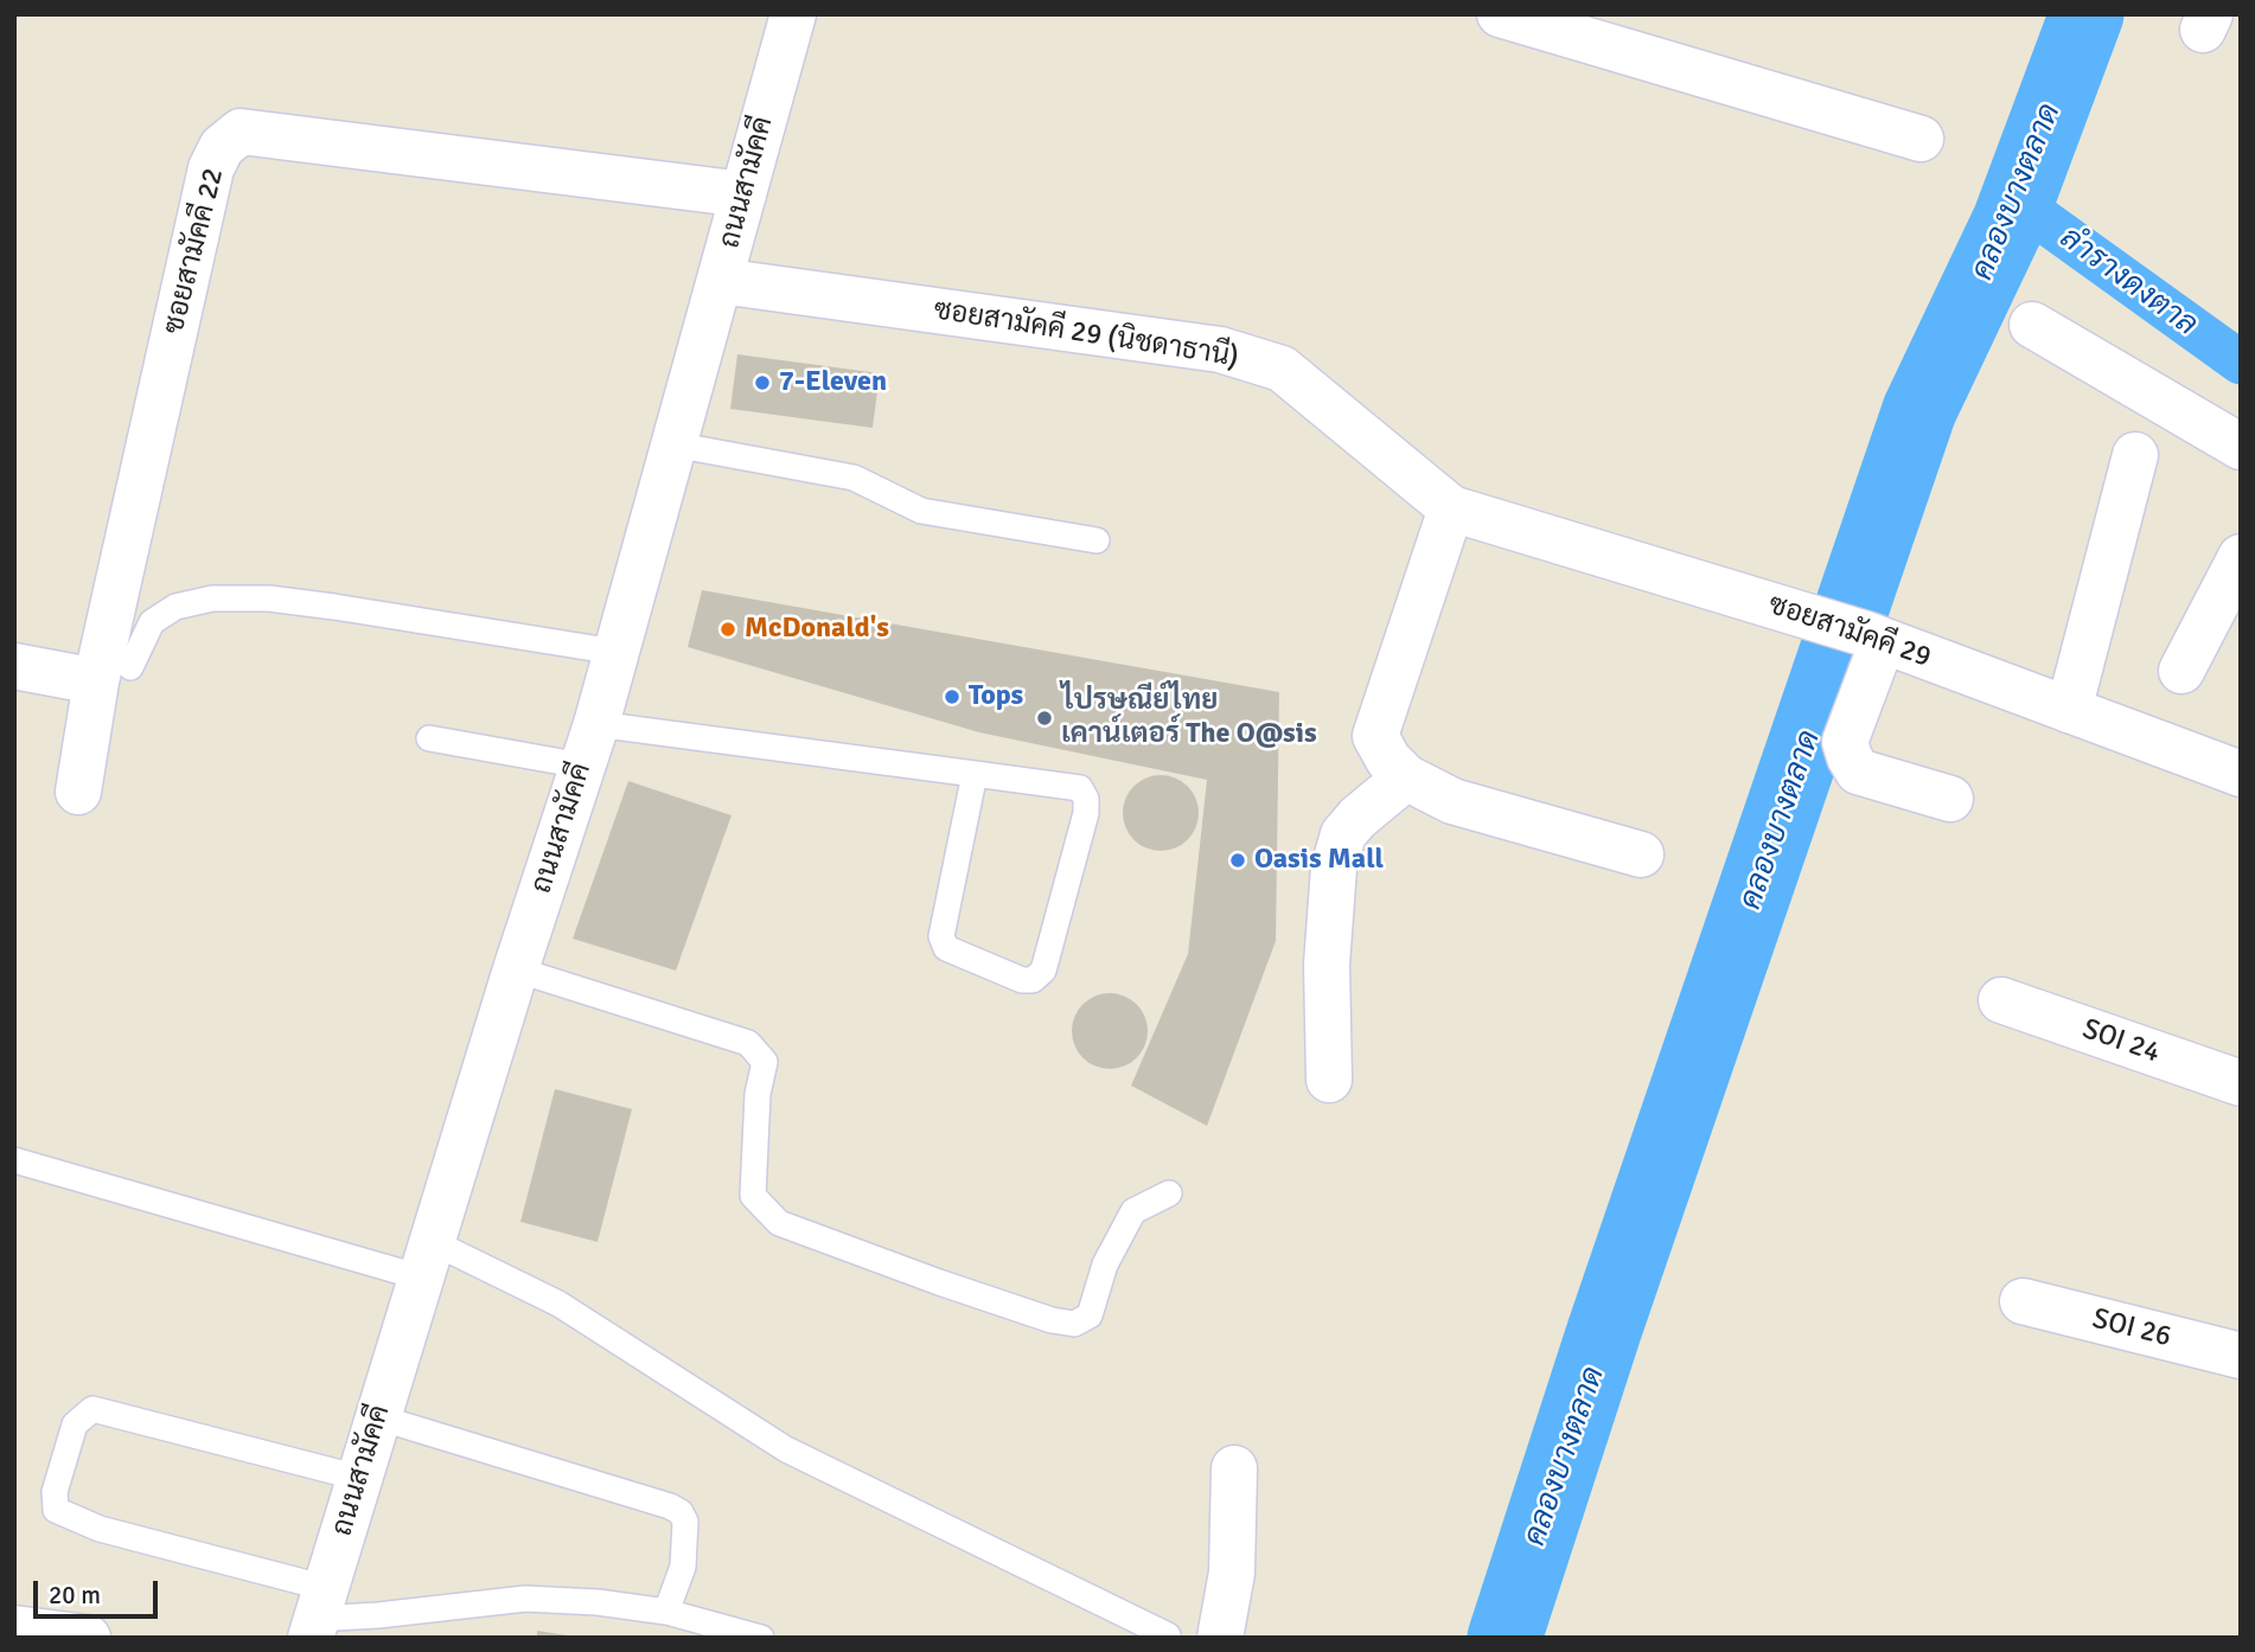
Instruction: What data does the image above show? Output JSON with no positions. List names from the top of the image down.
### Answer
{
  "streets": {
    "street": [
      "ถนนสามัคคี",
      "ซอยสามัคคี 22",
      "ซอยสามัคคี 29 (นิชดาธานี)",
      "ซอยสามัคคี 29",
      "SOI 24",
      "SOI 26"
    ]
  },
  "crossings": [
    ["ถนนสามัคคี", "ซอยสามัคคี 22"],
    ["ถนนสามัคคี", "ซอยสามัคคี 29 (นิชดาธานี)"],
    ["ซอยสามัคคี 29 (นิชดาธานี)", "ซอยสามัคคี 29"]
  ],
  "water": ["คลองบางตลาด", "ลำรางดงตาล"],
  "places": [
    "7-Eleven",
    "McDonald's",
    "Tops",
    "ไปรษณีย์ไทย เคาน์เตอร์ The O@sis",
    "Oasis Mall"
  ],
  "scale_bar": "20 m"
}
